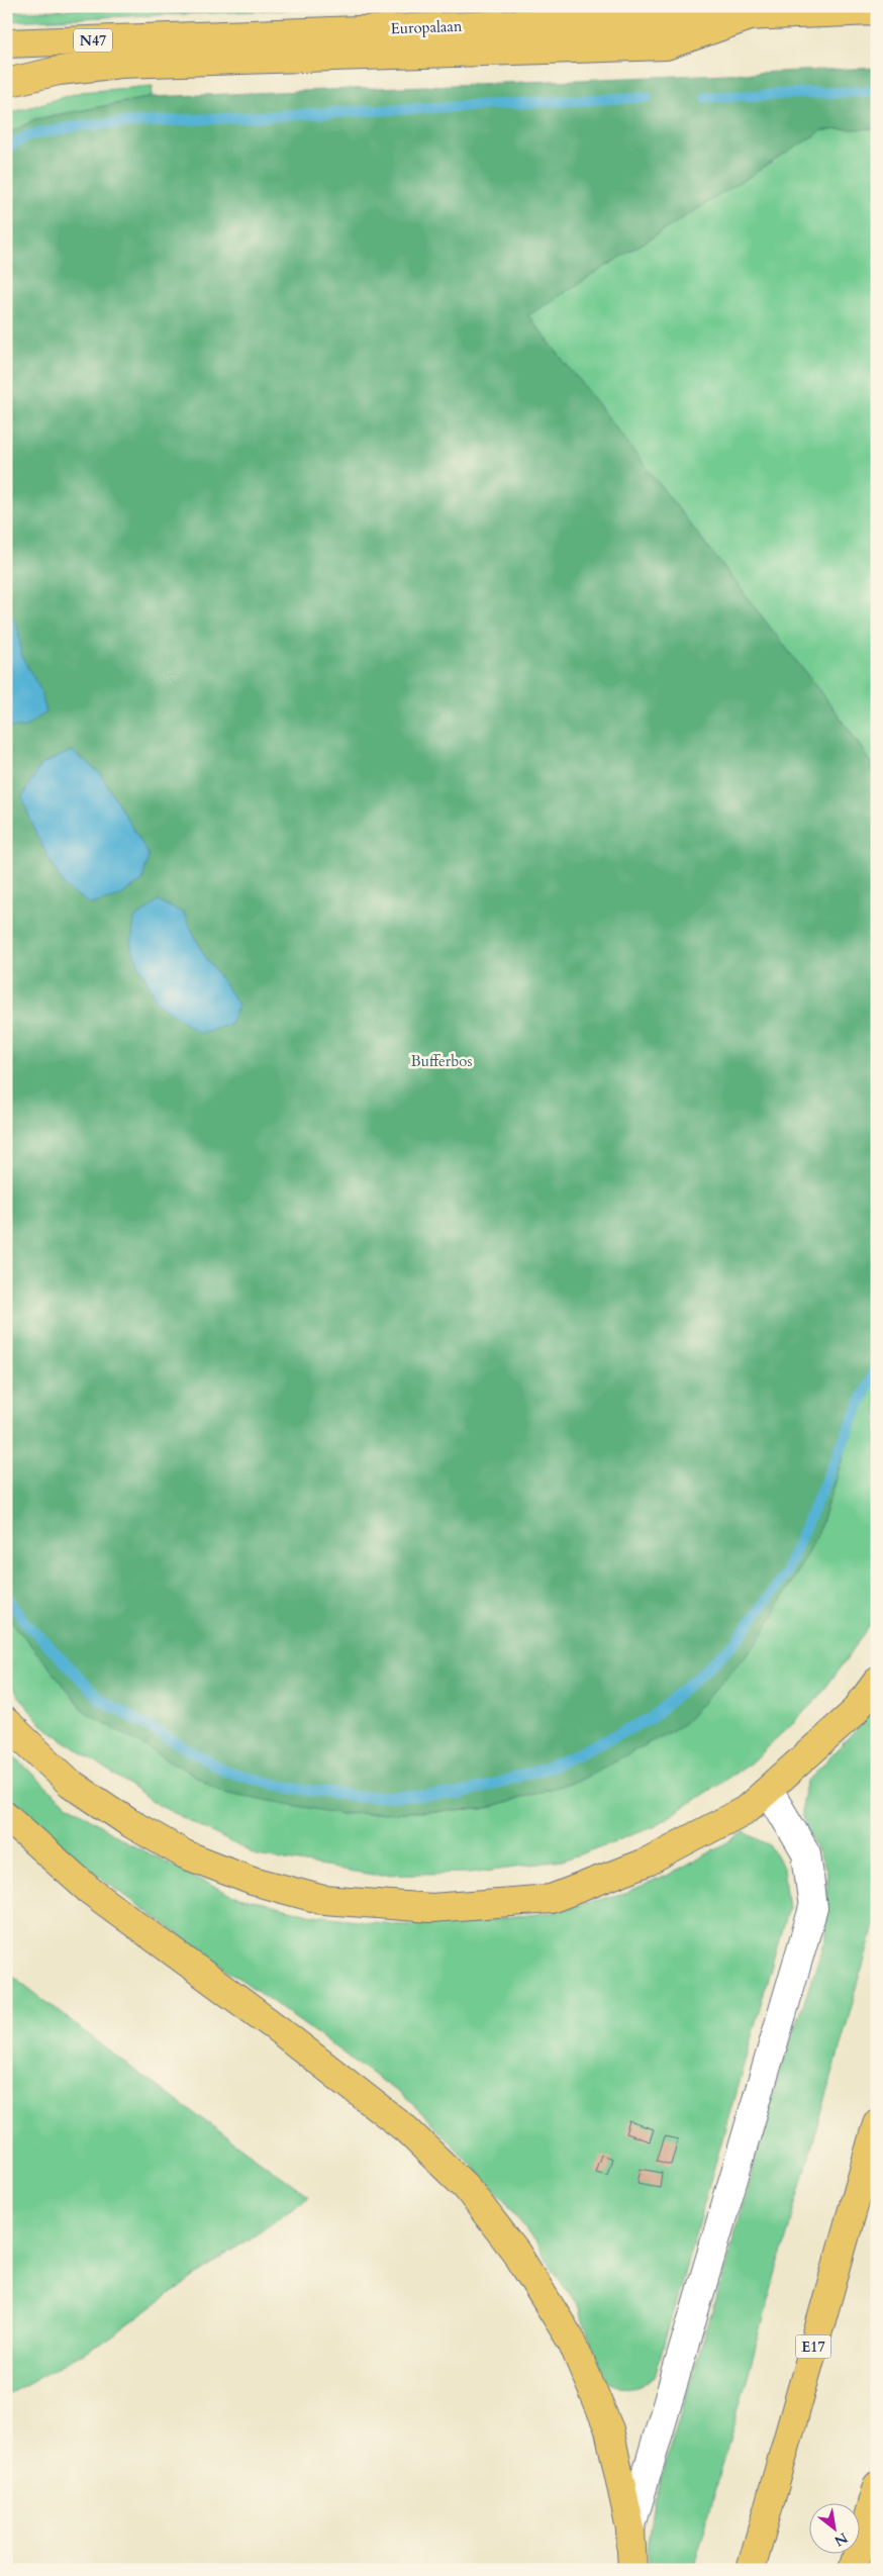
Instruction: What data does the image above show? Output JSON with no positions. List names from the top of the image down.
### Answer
{
  "streets": {
    "main road": ["Europalaan", "N47", "E17"]
  },
  "parks": ["Bufferbos"],
  "north": "bottom right"
}
